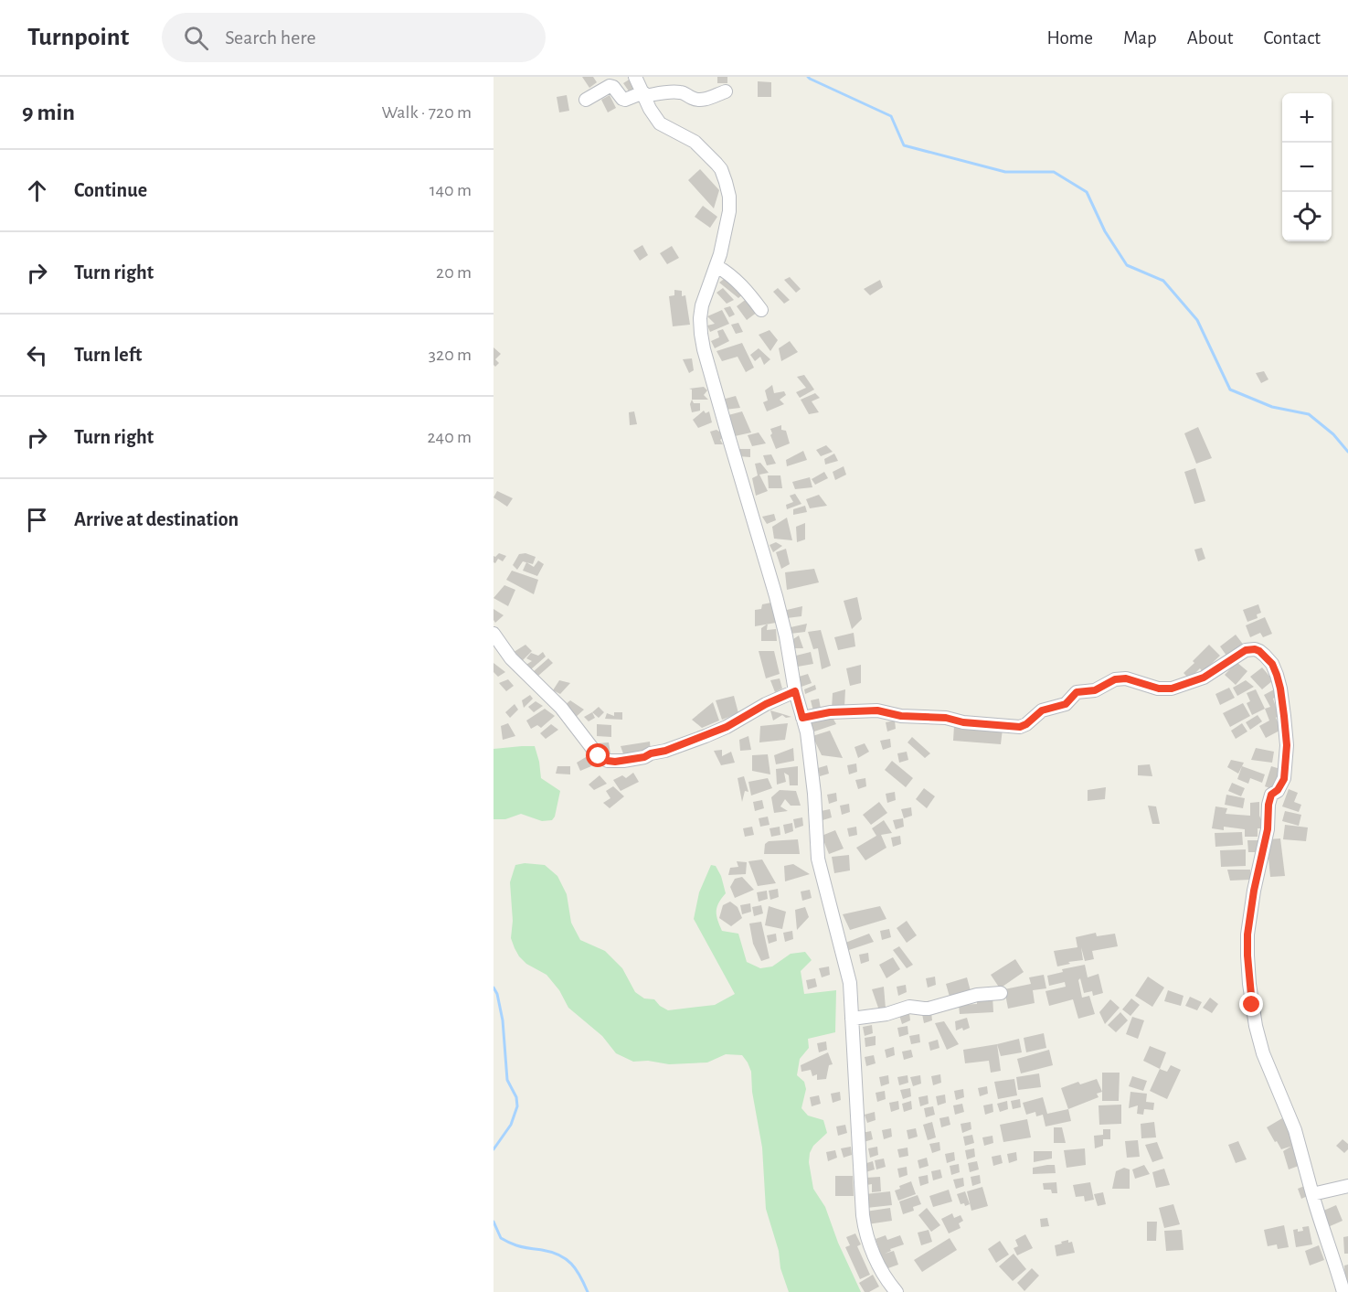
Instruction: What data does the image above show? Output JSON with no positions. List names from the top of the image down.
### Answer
{
  "page": {
    "header": "Turnpoint",
    "search": "Search here",
    "nav": [
      "Home",
      "Map",
      "About",
      "Contact"
    ],
    "heading": ["9 min", "Walk · 720 m"],
    "map_buttons": ["+", "−"],
    "list": [
      ["Continue", "140 m"],
      ["Turn right", "20 m"],
      ["Turn left", "320 m"],
      ["Turn right", "240 m"],
      "Arrive at destination"
    ]
  }
}
